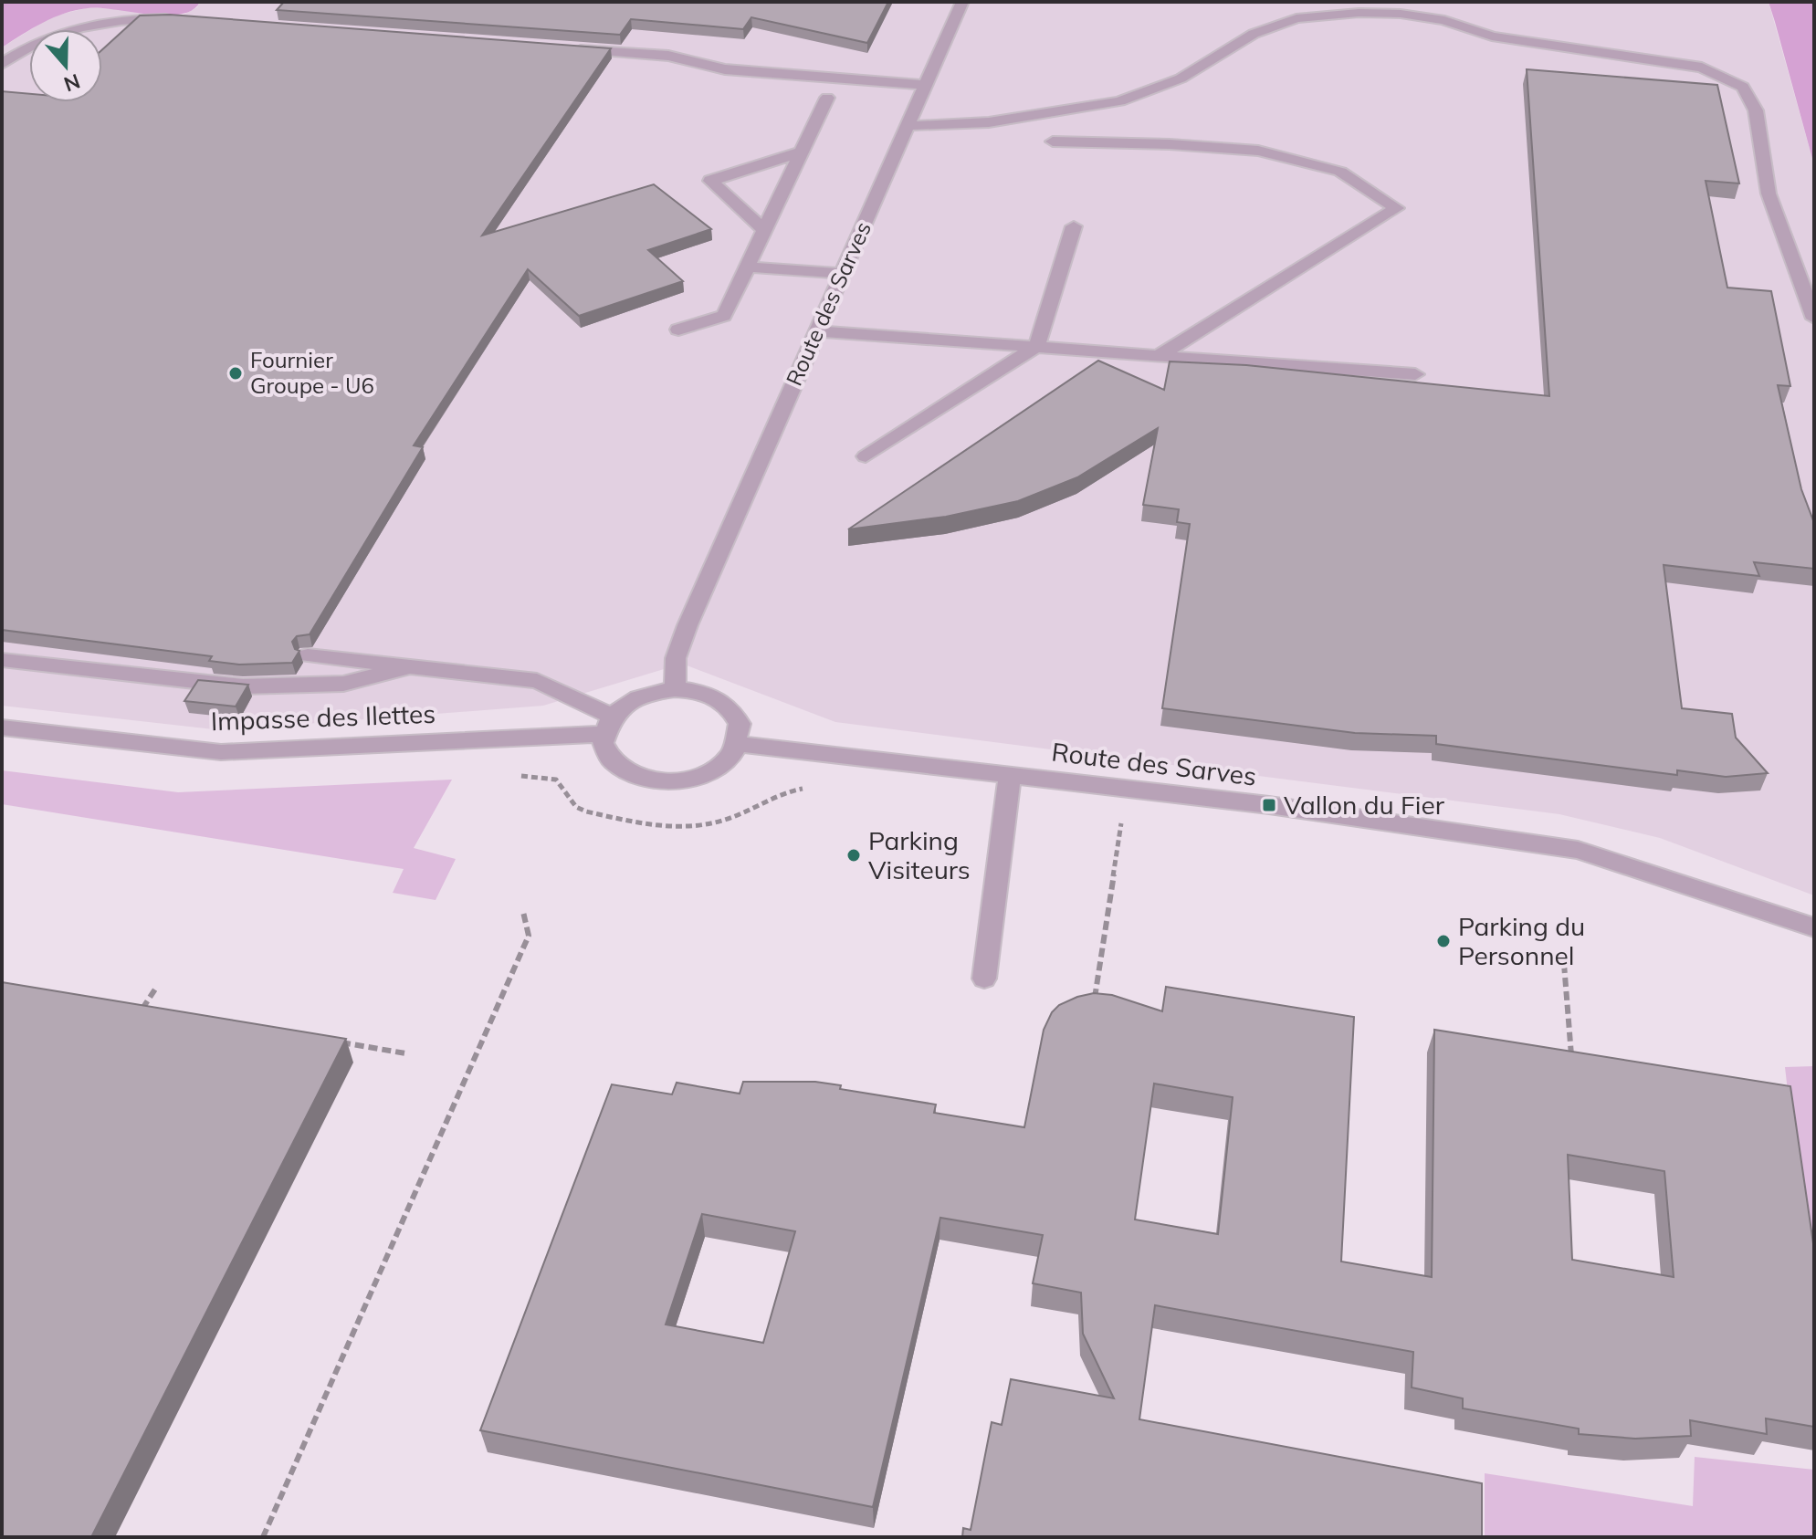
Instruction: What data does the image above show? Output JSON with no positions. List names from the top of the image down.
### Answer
{
  "streets": {
    "street": ["Route des Sarves", "Impasse des Ilettes"]
  },
  "crossings": [
    ["Route des Sarves", "Impasse des Ilettes"]
  ],
  "places": {
    "other": ["Fournier Groupe - U6", "Parking Visiteurs", "Parking du Personnel"],
    "transit": ["Vallon du Fier"]
  },
  "north": "bottom"
}
